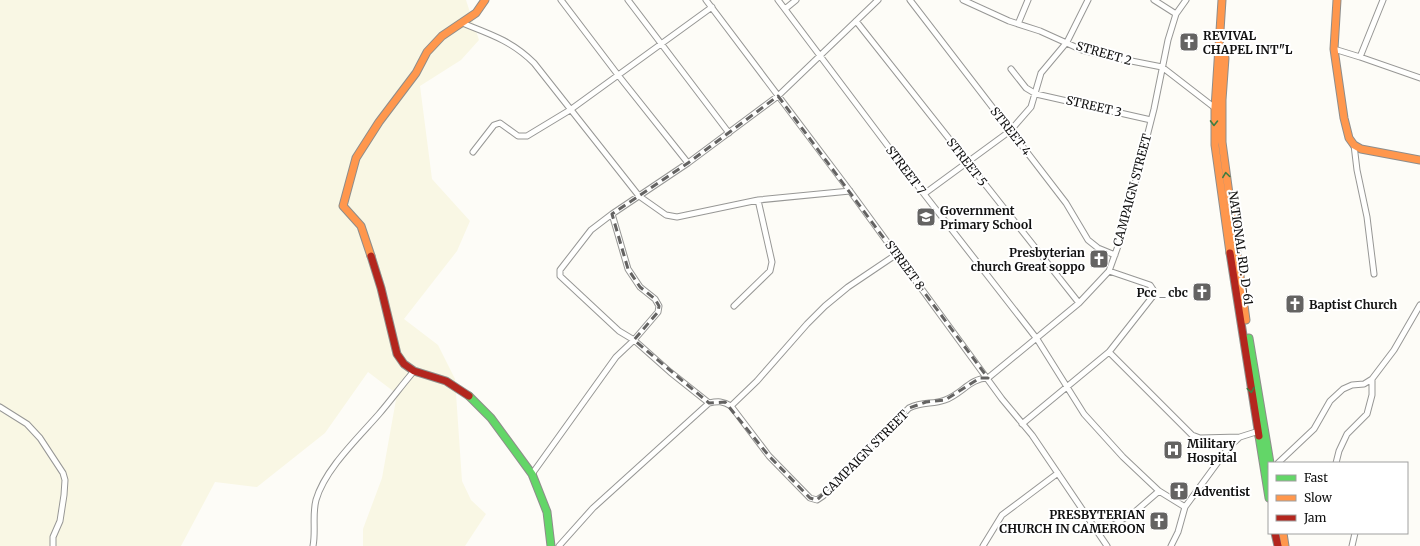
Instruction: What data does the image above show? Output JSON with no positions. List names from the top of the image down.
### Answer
{
  "streets": {
    "main road": ["NATIONAL RD. D-61"],
    "street": [
      "STREET 2",
      "STREET 3",
      "STREET 4",
      "STREET 5",
      "STREET 7",
      "CAMPAIGN STREET",
      "STREET 8"
    ]
  },
  "crossings": [
    ["STREET 2", "CAMPAIGN STREET"],
    ["STREET 2", "NATIONAL RD. D-61"],
    ["STREET 3", "CAMPAIGN STREET"],
    ["STREET 4", "CAMPAIGN STREET"],
    ["STREET 5", "CAMPAIGN STREET"],
    ["STREET 7", "CAMPAIGN STREET"],
    ["CAMPAIGN STREET", "STREET 8"]
  ],
  "places": {
    "church": [
      "REVIVAL CHAPEL INT\"L",
      "Presbyterian church Great soppo",
      "Pcc _ cbc",
      "Baptist Church",
      "Adventist",
      "PRESBYTERIAN CHURCH IN CAMEROON"
    ],
    "school or university": ["Government Primary School"],
    "hospital": ["Military Hospital"]
  },
  "legend": ["Fast", "Slow", "Jam"]
}
